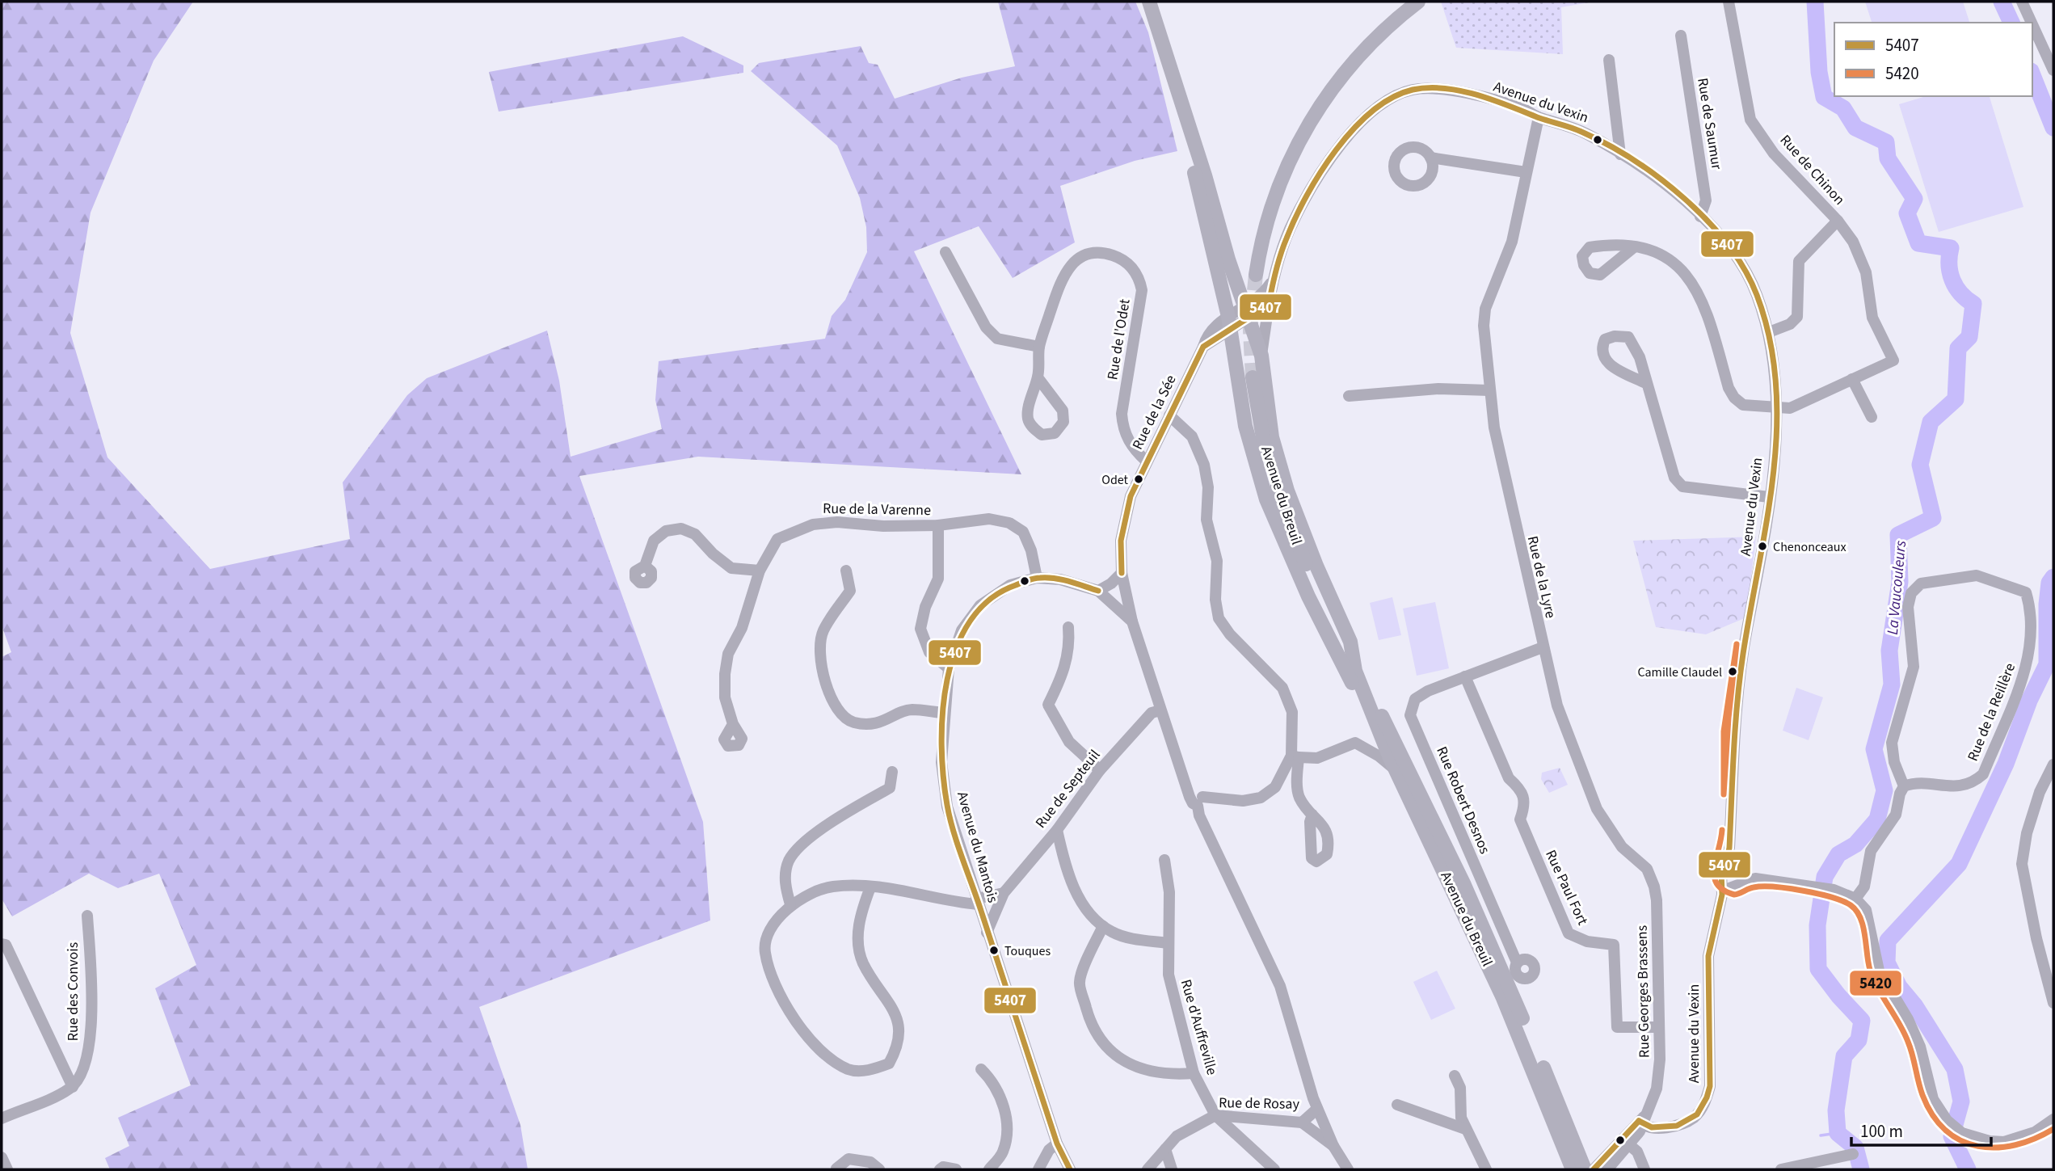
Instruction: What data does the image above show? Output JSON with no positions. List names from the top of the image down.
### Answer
{
  "streets": {
    "main road": ["Avenue du Breuil"],
    "street": [
      "Avenue du Vexin",
      "Rue de Saumur",
      "Rue de Chinon",
      "Rue de l'Odet",
      "Rue de la Sée",
      "Rue de la Varenne",
      "Rue de la Lyre",
      "Rue de la Reillère",
      "Rue de Septeuil",
      "Rue Robert Desnos",
      "Avenue du Mantois",
      "Rue Paul Fort",
      "Rue des Convois",
      "Rue Georges Brassens",
      "Rue d'Auffreville",
      "Rue de Rosay"
    ]
  },
  "crossings": [
    ["Avenue du Vexin", "Rue de Saumur"],
    ["Avenue du Vexin", "Rue de Chinon"],
    ["Avenue du Vexin", "Rue de la Lyre"],
    ["Avenue du Vexin", "Rue Georges Brassens"],
    ["Rue de l'Odet", "Rue de la Sée"],
    ["Rue de la Sée", "Avenue du Mantois"],
    ["Rue de la Varenne", "Avenue du Mantois"],
    ["Rue de la Lyre", "Rue Robert Desnos"],
    ["Rue de la Lyre", "Rue Georges Brassens"],
    ["Rue de Septeuil", "Avenue du Mantois"],
    ["Rue Robert Desnos", "Rue Paul Fort"],
    ["Rue Paul Fort", "Rue Georges Brassens"],
    ["Rue d'Auffreville", "Rue de Rosay"]
  ],
  "water": ["La Vaucouleurs"],
  "places": [
    "Odet",
    "Chenonceaux",
    "Camille Claudel",
    "Touques"
  ],
  "lines": ["transit line 5407", "transit line 5420"],
  "legend": ["5407", "5420"],
  "scale_bar": "100 m"
}
